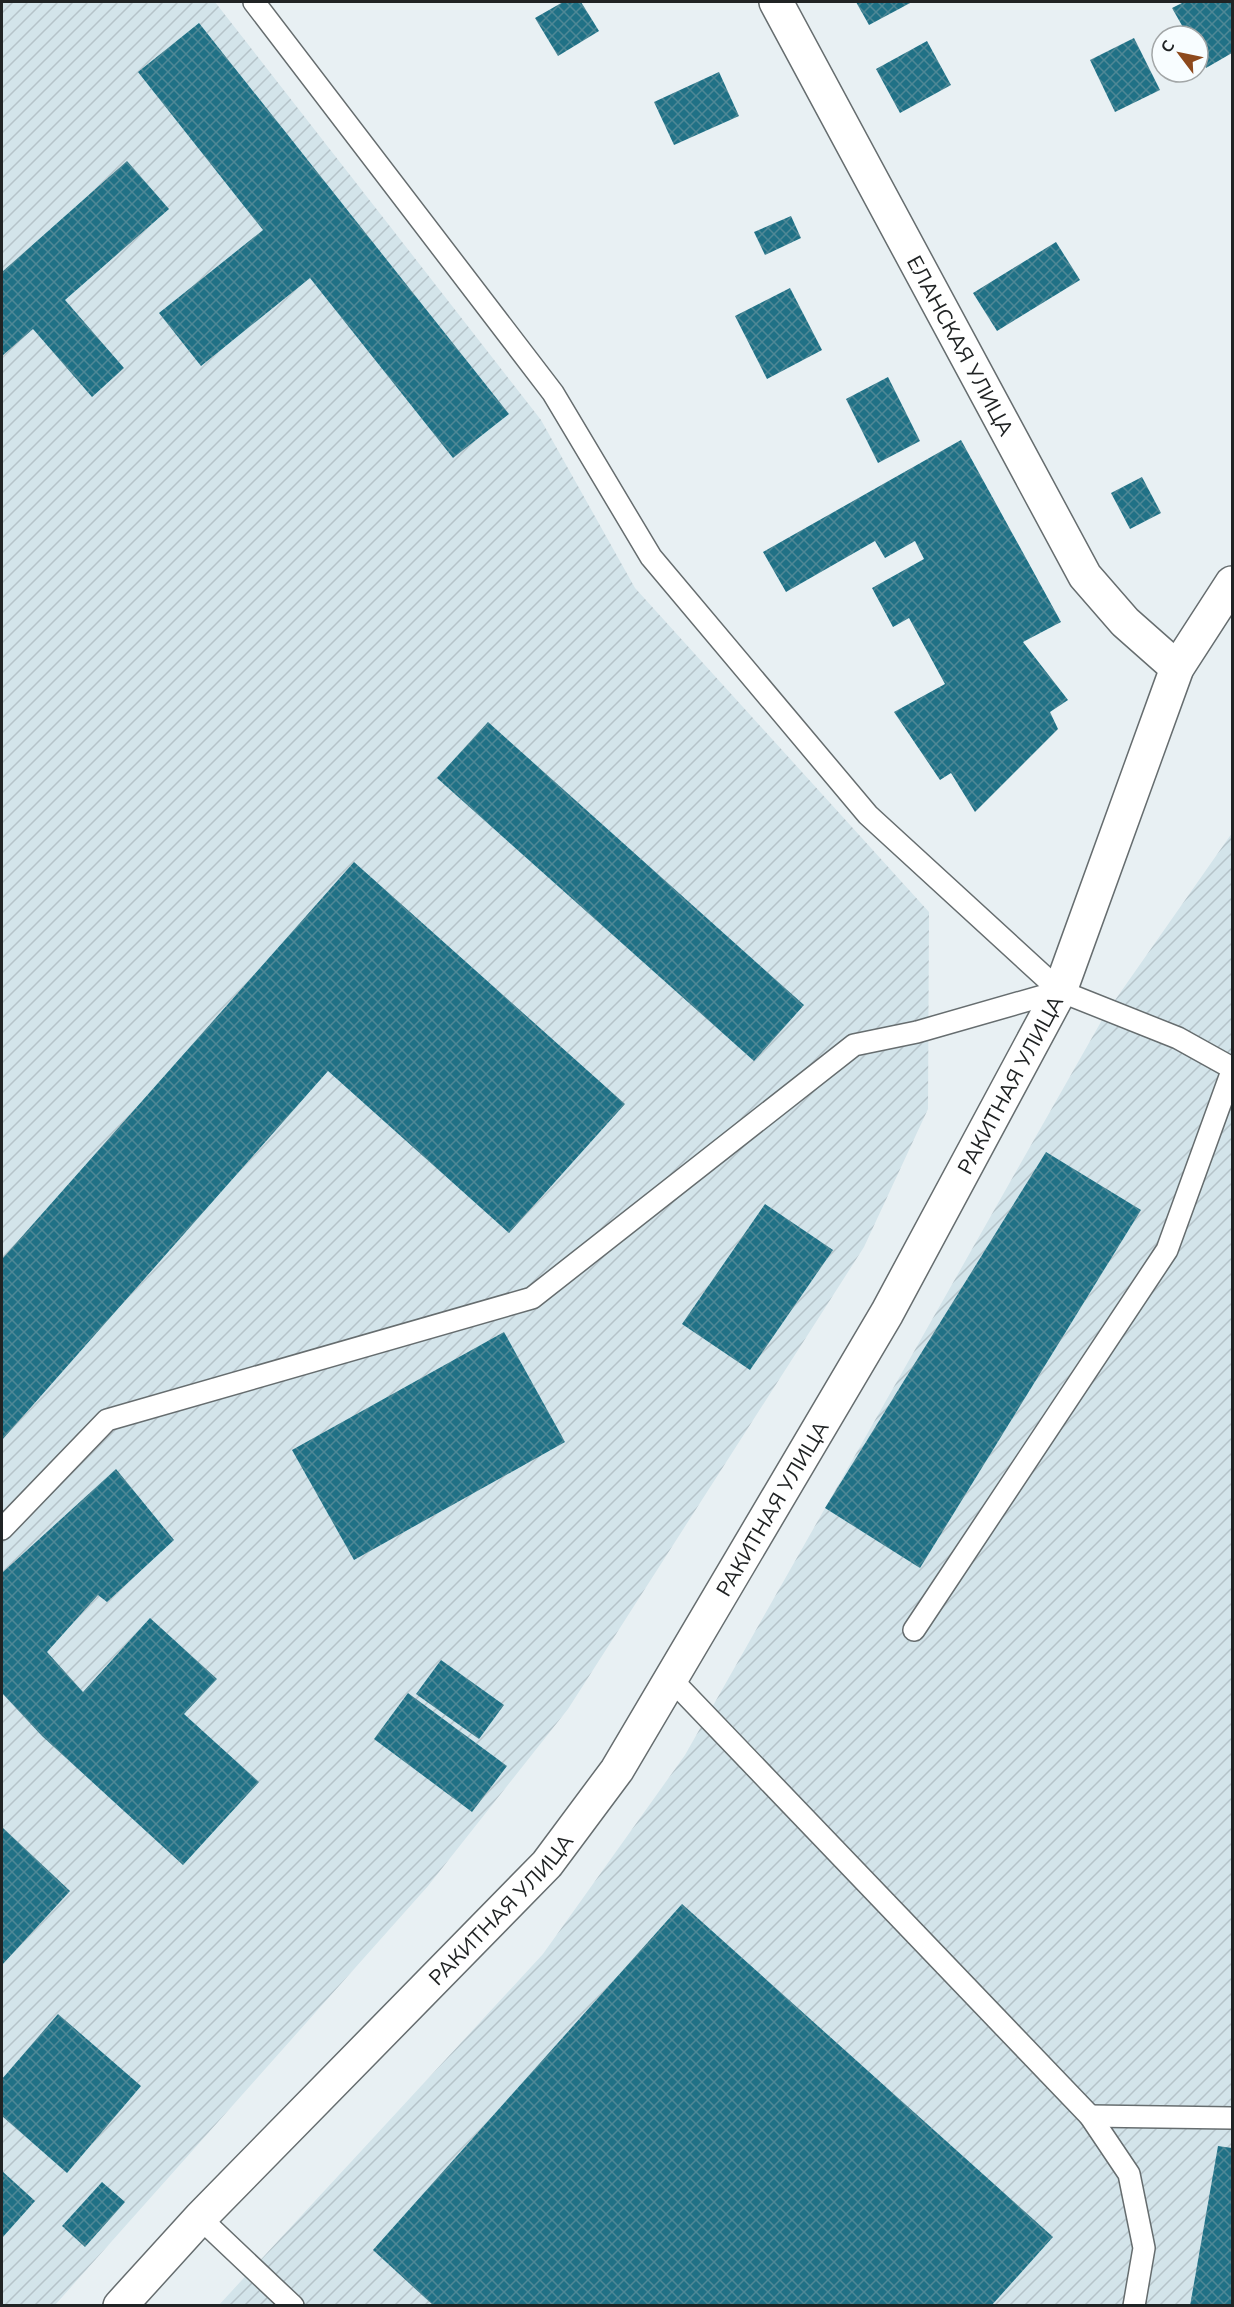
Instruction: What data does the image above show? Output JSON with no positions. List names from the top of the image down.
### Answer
{
  "streets": {
    "street": ["ЕЛАНСКАЯ УЛИЦА", "РАКИТНАЯ УЛИЦА"]
  },
  "crossings": [
    ["ЕЛАНСКАЯ УЛИЦА", "РАКИТНАЯ УЛИЦА"]
  ],
  "north": "top left"
}
